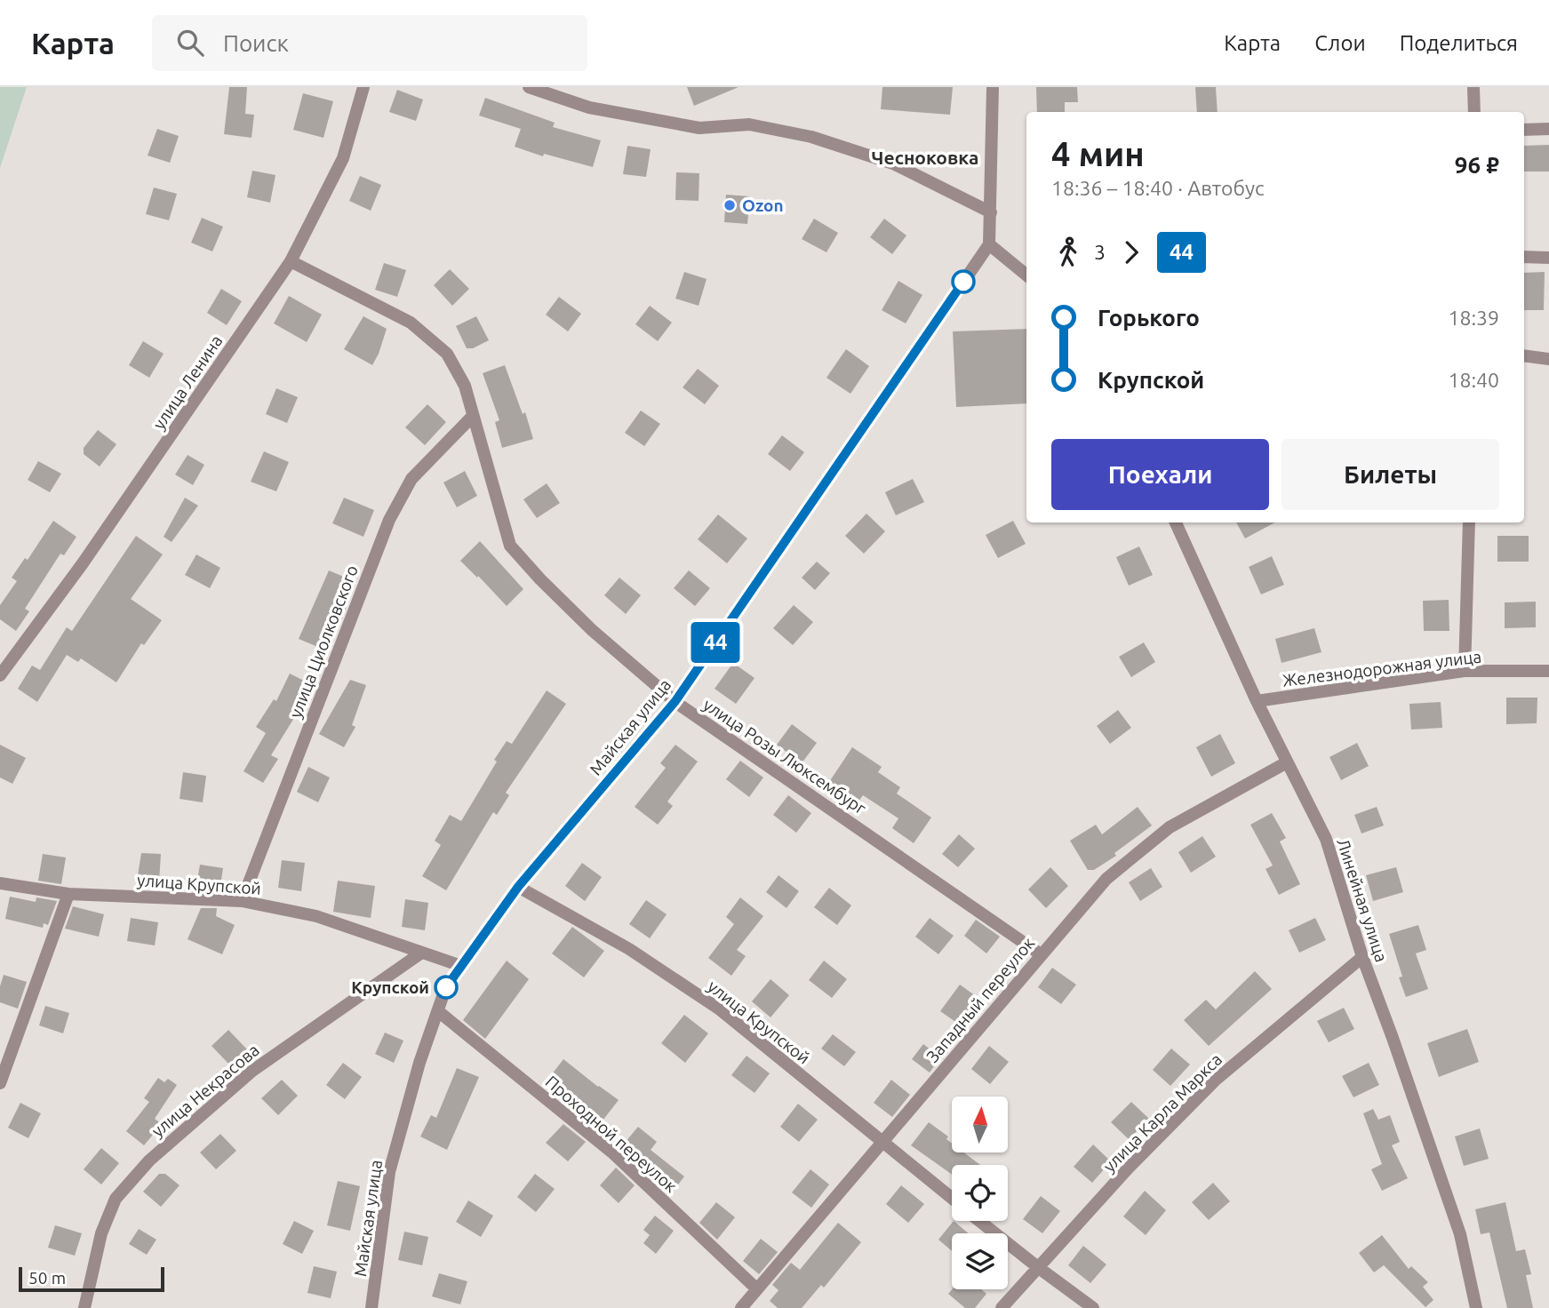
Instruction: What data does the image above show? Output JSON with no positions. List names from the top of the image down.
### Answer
{
  "streets": {
    "street": [
      "улица Ленина",
      "улица Циолковского",
      "Железнодорожная улица",
      "Майская улица",
      "улица Розы Люксембург",
      "улица Крупской",
      "Линейная улица",
      "Западный переулок",
      "улица Некрасова",
      "улица Карла Маркса",
      "Проходной переулок"
    ]
  },
  "crossings": [
    ["улица Ленина", "улица Розы Люксембург"],
    ["улица Циолковского", "улица Розы Люксембург"],
    ["улица Циолковского", "улица Крупской"],
    ["Железнодорожная улица", "Линейная улица"],
    ["Майская улица", "улица Розы Люксембург"],
    ["Майская улица", "улица Крупской"],
    ["Майская улица", "Проходной переулок"],
    ["улица Розы Люксембург", "Западный переулок"],
    ["улица Крупской", "Западный переулок"],
    ["улица Крупской", "улица Некрасова"],
    ["улица Крупской", "улица Карла Маркса"],
    ["Линейная улица", "Западный переулок"],
    ["Линейная улица", "улица Карла Маркса"],
    ["Западный переулок", "Проходной переулок"]
  ],
  "districts": ["Чесноковка"],
  "places": ["Ozon", "Крупской"],
  "lines": ["bus line 44"],
  "scale_bar": "50 m",
  "north": "top",
  "page": {
    "header": "Карта",
    "search": "Поиск",
    "nav": ["Карта", "Слои", "Поделиться"],
    "on_map": "44",
    "heading": ["4 мин", "18:36 – 18:40 · Автобус", "96 ₽"],
    "legs": ["3", "44"],
    "list": [
      {
        "name": "Горького",
        "value": "18:39"
      },
      {
        "name": "Крупской",
        "value": "18:40"
      }
    ],
    "buttons": ["Поехали", "Билеты"],
    "scale": "50 m"
  }
}
